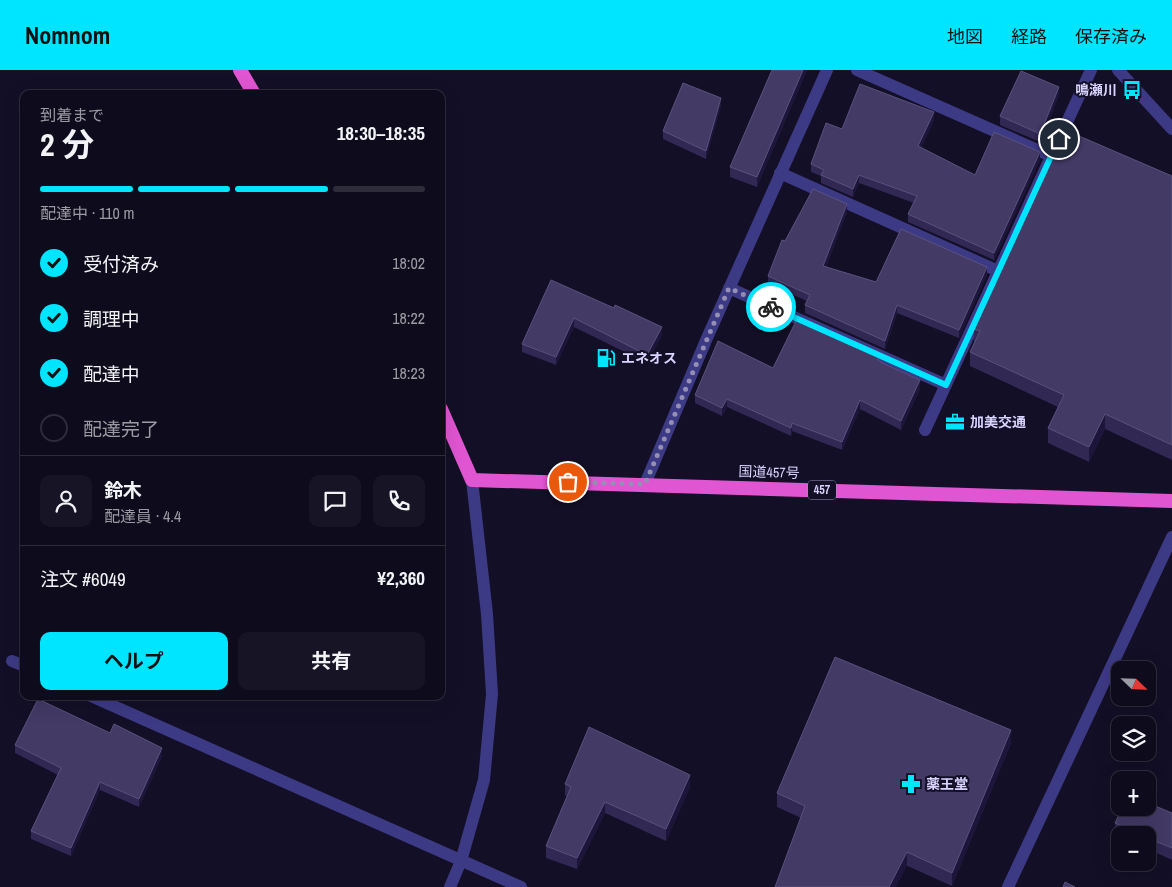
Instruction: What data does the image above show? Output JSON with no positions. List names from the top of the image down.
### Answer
{
  "streets": {
    "highway": ["国道457号", "457"]
  },
  "places": {
    "bus stop": ["鳴瀬川"],
    "fuel station": ["エネオス"],
    "office": ["加美交通"],
    "pharmacy": ["薬王堂"]
  },
  "north": "bottom right",
  "page": {
    "header": "Nomnom",
    "nav": ["地図", "経路", "保存済み"],
    "heading": ["2 分", "到着まで", "18:30–18:35"],
    "panel": [
      "鈴木",
      "配達員 · 4.4",
      "注文 #6049",
      "¥2,360"
    ],
    "bar": "配達中 · 110 m",
    "list": [
      ["受付済み", "18:02"],
      ["調理中", "18:22"],
      ["配達中", "18:23"],
      "配達完了"
    ],
    "buttons": ["ヘルプ", "共有"],
    "map_buttons": ["+", "−"]
  }
}
